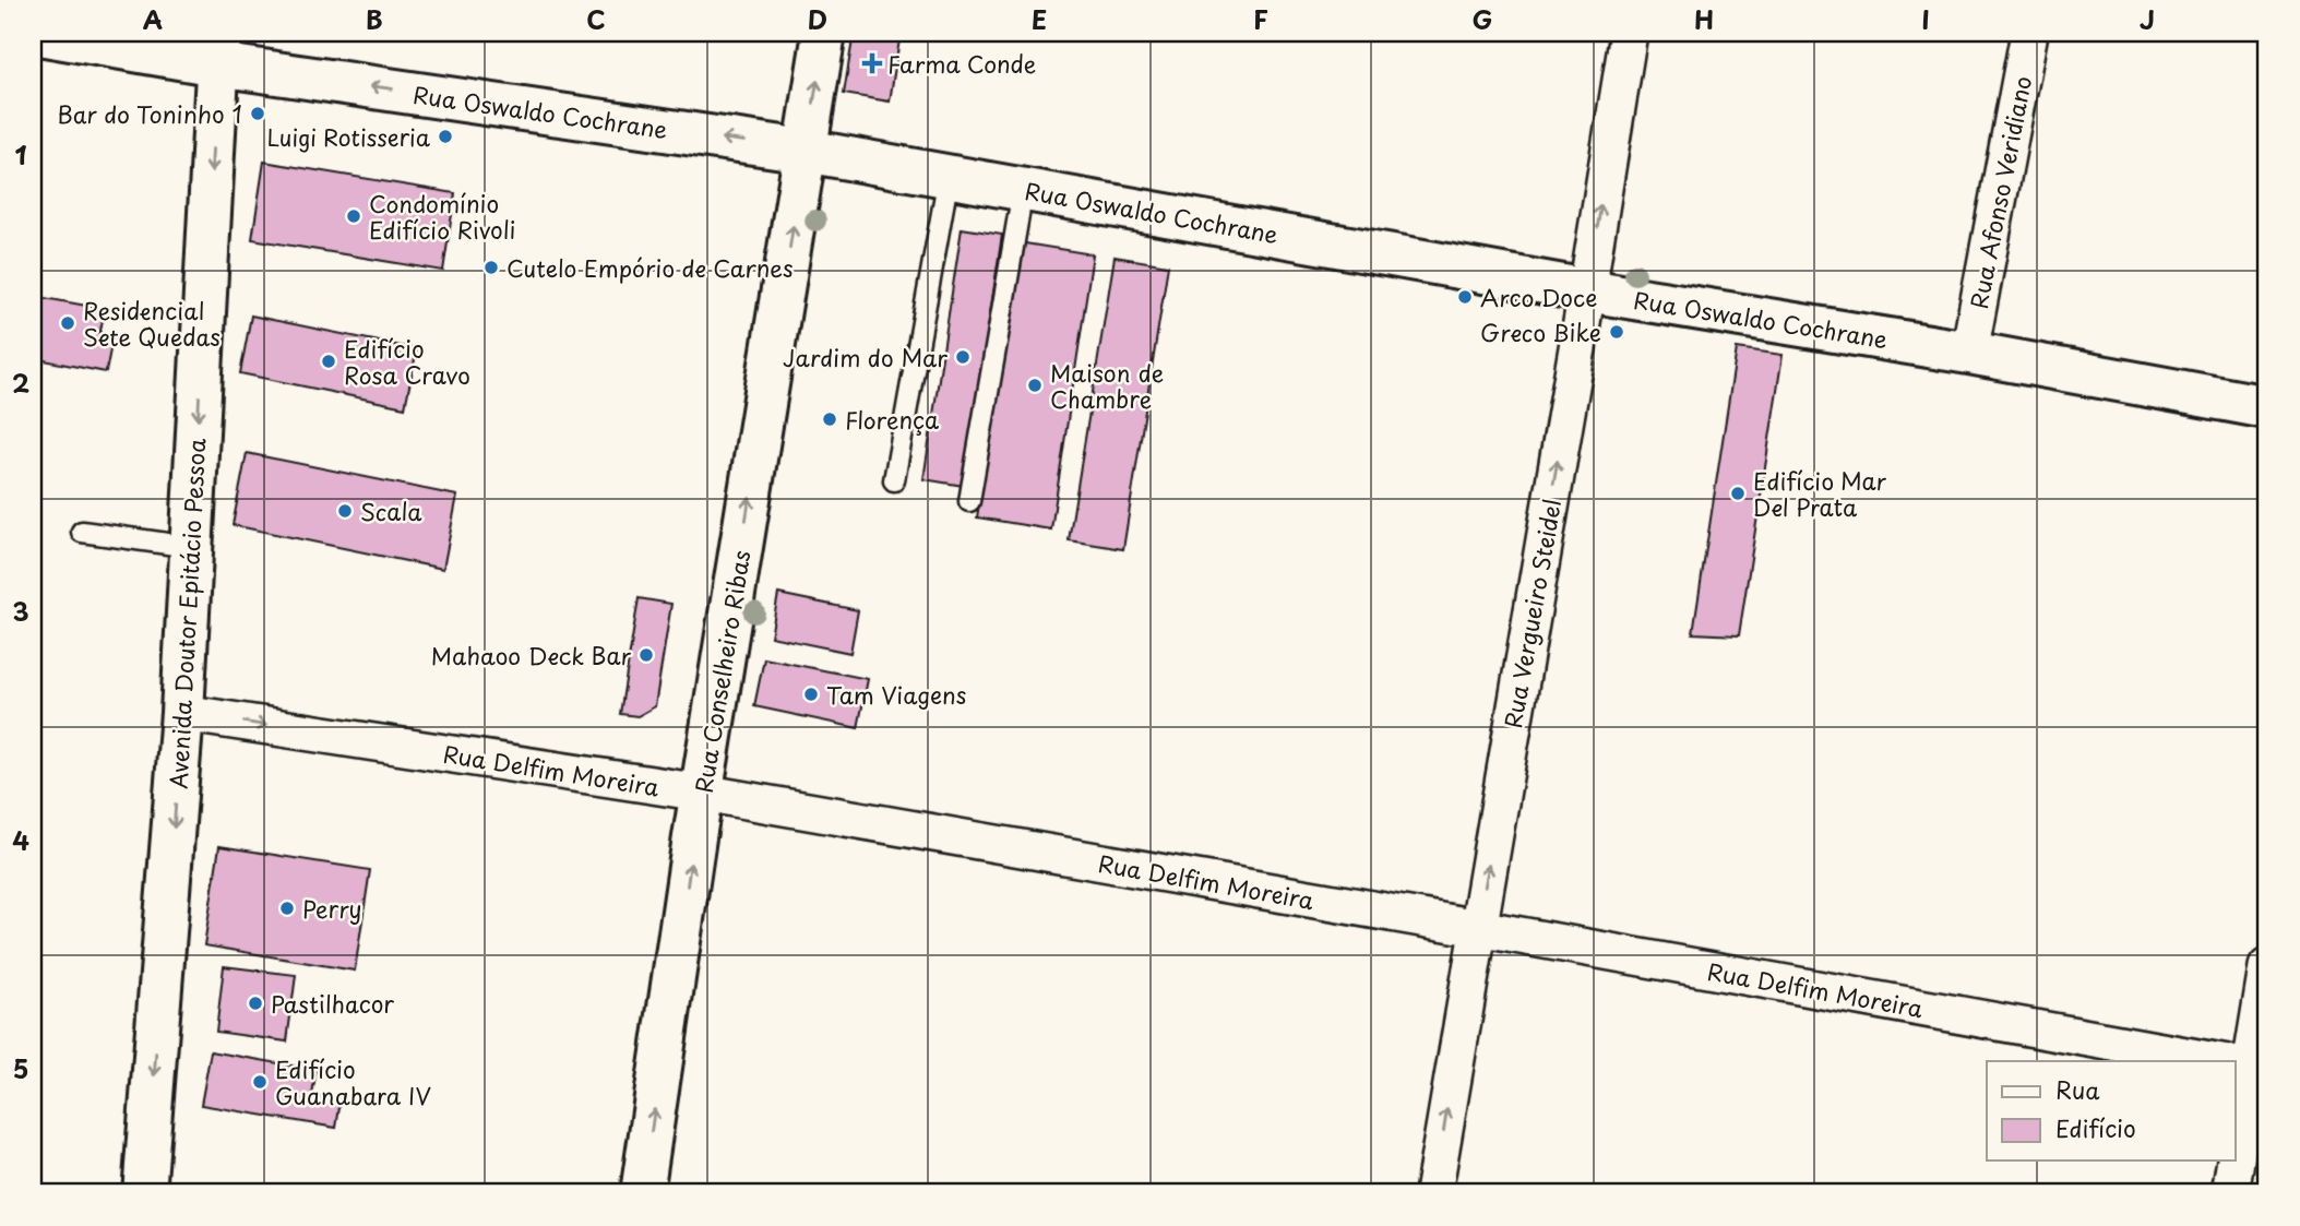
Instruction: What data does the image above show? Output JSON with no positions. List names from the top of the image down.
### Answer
{
  "streets": {
    "main road": ["Rua Oswaldo Cochrane", "Avenida Doutor Epitácio Pessoa", "Rua Conselheiro Ribas"],
    "street": ["Rua Afonso Veridiano", "Rua Vergueiro Steidel", "Rua Delfim Moreira"]
  },
  "crossings": [
    ["Rua Oswaldo Cochrane", "Rua Afonso Veridiano"],
    ["Rua Oswaldo Cochrane", "Avenida Doutor Epitácio Pessoa"],
    ["Rua Oswaldo Cochrane", "Rua Vergueiro Steidel"],
    ["Rua Oswaldo Cochrane", "Rua Conselheiro Ribas"],
    ["Avenida Doutor Epitácio Pessoa", "Rua Delfim Moreira"],
    ["Rua Vergueiro Steidel", "Rua Delfim Moreira"],
    ["Rua Conselheiro Ribas", "Rua Delfim Moreira"]
  ],
  "one_way": ["Avenida Doutor Epitácio Pessoa", "Rua Vergueiro Steidel", "Rua Conselheiro Ribas"],
  "places": {
    "health": ["Farma Conde"],
    "other": [
      "Bar do Toninho 1",
      "Luigi Rotisseria",
      "Condomínio Edifício Rivoli",
      "Cutelo Empório de Carnes",
      "Arco Doce",
      "Residencial Sete Quedas",
      "Greco Bike",
      "Jardim do Mar",
      "Edifício Rosa Cravo",
      "Maison de Chambre",
      "Florença",
      "Edifício Mar Del Prata",
      "Scala",
      "Mahaoo Deck Bar",
      "Tam Viagens",
      "Perry",
      "Pastilhacor",
      "Edifício Guanabara IV"
    ]
  },
  "legend": ["Rua", "Edifício"],
  "grid": {
    "columns": [
      "A",
      "B",
      "C",
      "D",
      "E",
      "F",
      "G",
      "H",
      "I",
      "J"
    ],
    "rows": [
      "1",
      "2",
      "3",
      "4",
      "5"
    ]
  }
}
